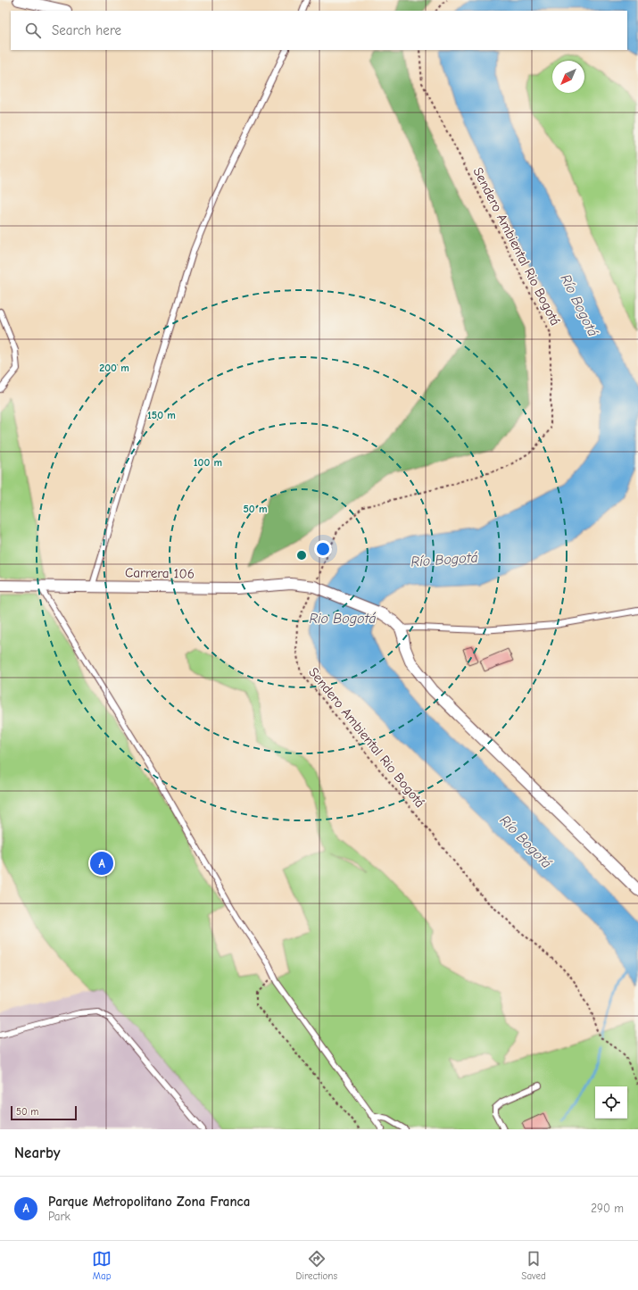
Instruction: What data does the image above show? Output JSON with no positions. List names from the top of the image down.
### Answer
{
  "streets": {
    "street": ["Carrera 106"],
    "path": ["Sendero Ambiental Rio Bogotá"]
  },
  "crossings": [
    ["Sendero Ambiental Rio Bogotá", "Carrera 106"]
  ],
  "water": ["Río Bogotá", "Rio Bogotá"],
  "scale_bar": "50 m",
  "north": "bottom left",
  "page": {
    "search": "Search here",
    "pins": "A",
    "scale": "50 m",
    "heading": "Nearby",
    "list": [
      {
        "mark": "A",
        "name": "Parque Metropolitano Zona Franca",
        "note": "Park",
        "value": "290 m"
      }
    ],
    "nav": ["Map", "Directions", "Saved"]
  },
  "rings": [
    "200 m",
    "150 m",
    "100 m",
    "50 m"
  ]
}
